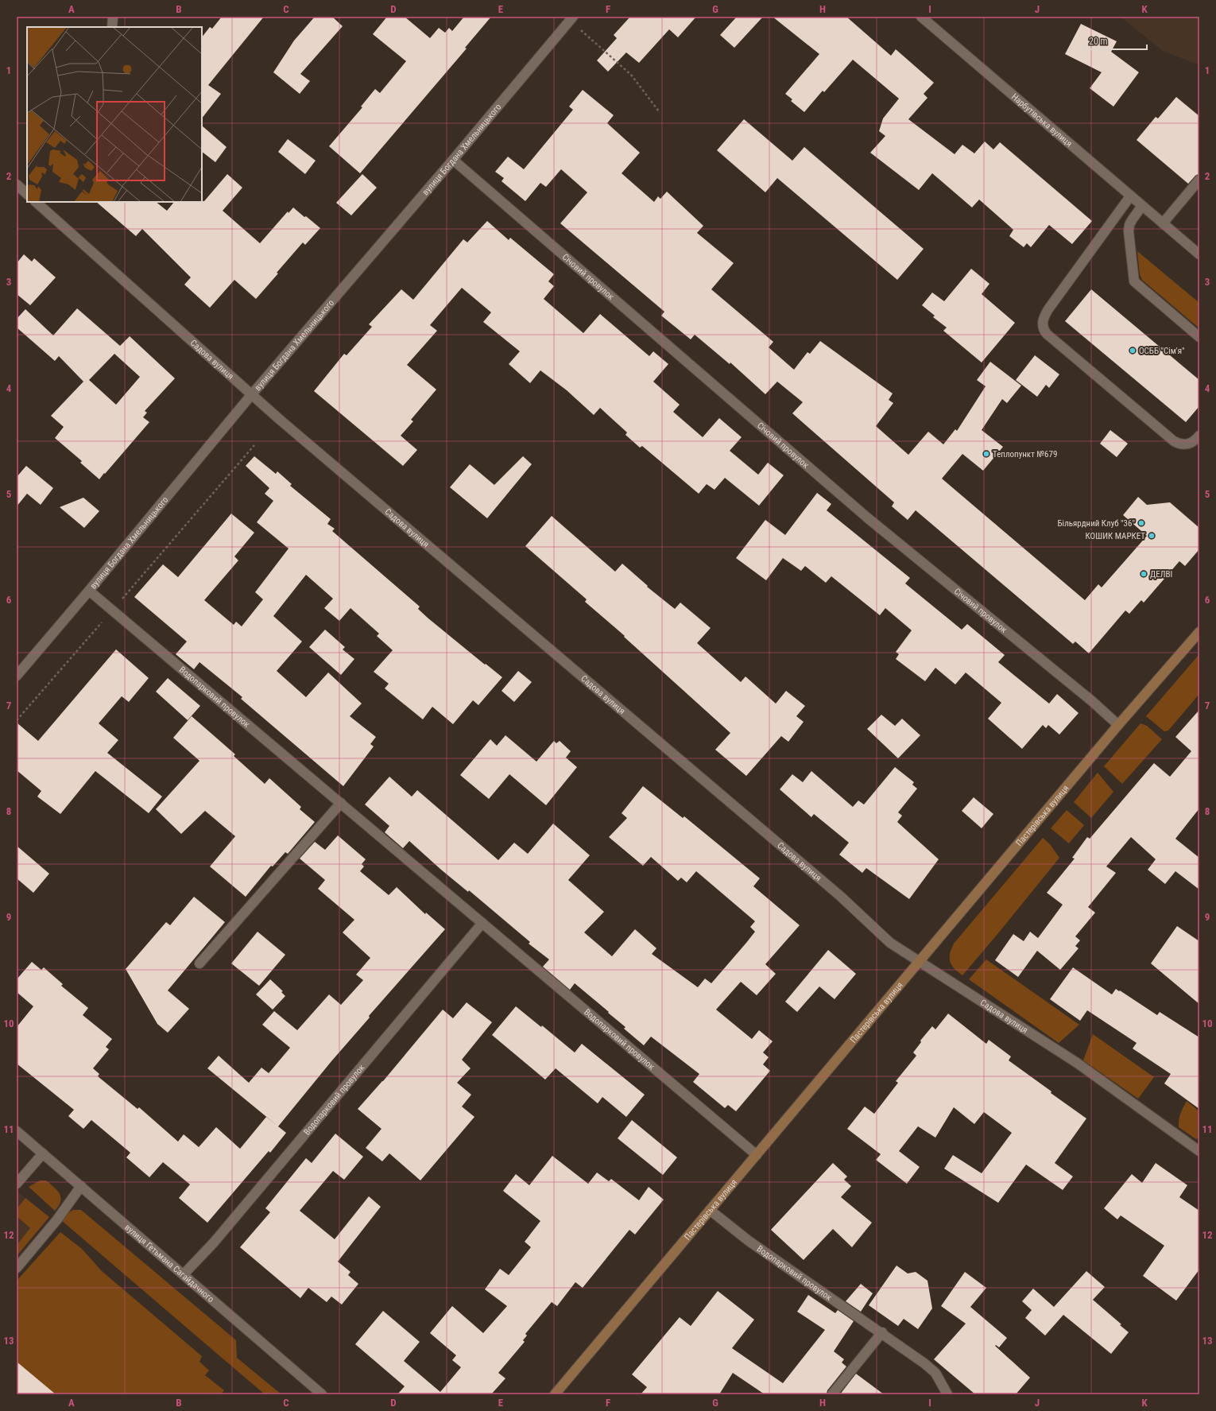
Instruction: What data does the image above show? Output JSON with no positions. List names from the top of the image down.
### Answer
{
  "streets": {
    "main road": ["Пастерівська вулиця"],
    "street": [
      "Нарбутівська вулиця",
      "вулиця Богдана Хмельницького",
      "Січовий провулок",
      "Садова вулиця",
      "Водопарковий провулок",
      "вулиця Гетьмана Сагайдачного"
    ]
  },
  "crossings": [
    ["вулиця Богдана Хмельницького", "Січовий провулок"],
    ["вулиця Богдана Хмельницького", "Садова вулиця"],
    ["вулиця Богдана Хмельницького", "Водопарковий провулок"],
    ["Січовий провулок", "Пастерівська вулиця"],
    ["Садова вулиця", "Пастерівська вулиця"],
    ["Водопарковий провулок", "Пастерівська вулиця"],
    ["Водопарковий провулок", "вулиця Гетьмана Сагайдачного"]
  ],
  "places": [
    "ОСББ \"Сім'я\"",
    "Теплопункт №679",
    "Більярдний Клуб \"36\"",
    "КОШИК МАРКЕТ",
    "ДЕЛВІ"
  ],
  "scale_bar": "20 m",
  "grid": {
    "columns": [
      "A",
      "B",
      "C",
      "D",
      "E",
      "F",
      "G",
      "H",
      "I",
      "J",
      "K"
    ],
    "rows": [
      "1",
      "2",
      "3",
      "4",
      "5",
      "6",
      "7",
      "8",
      "9",
      "10",
      "11",
      "12",
      "13"
    ]
  }
}
